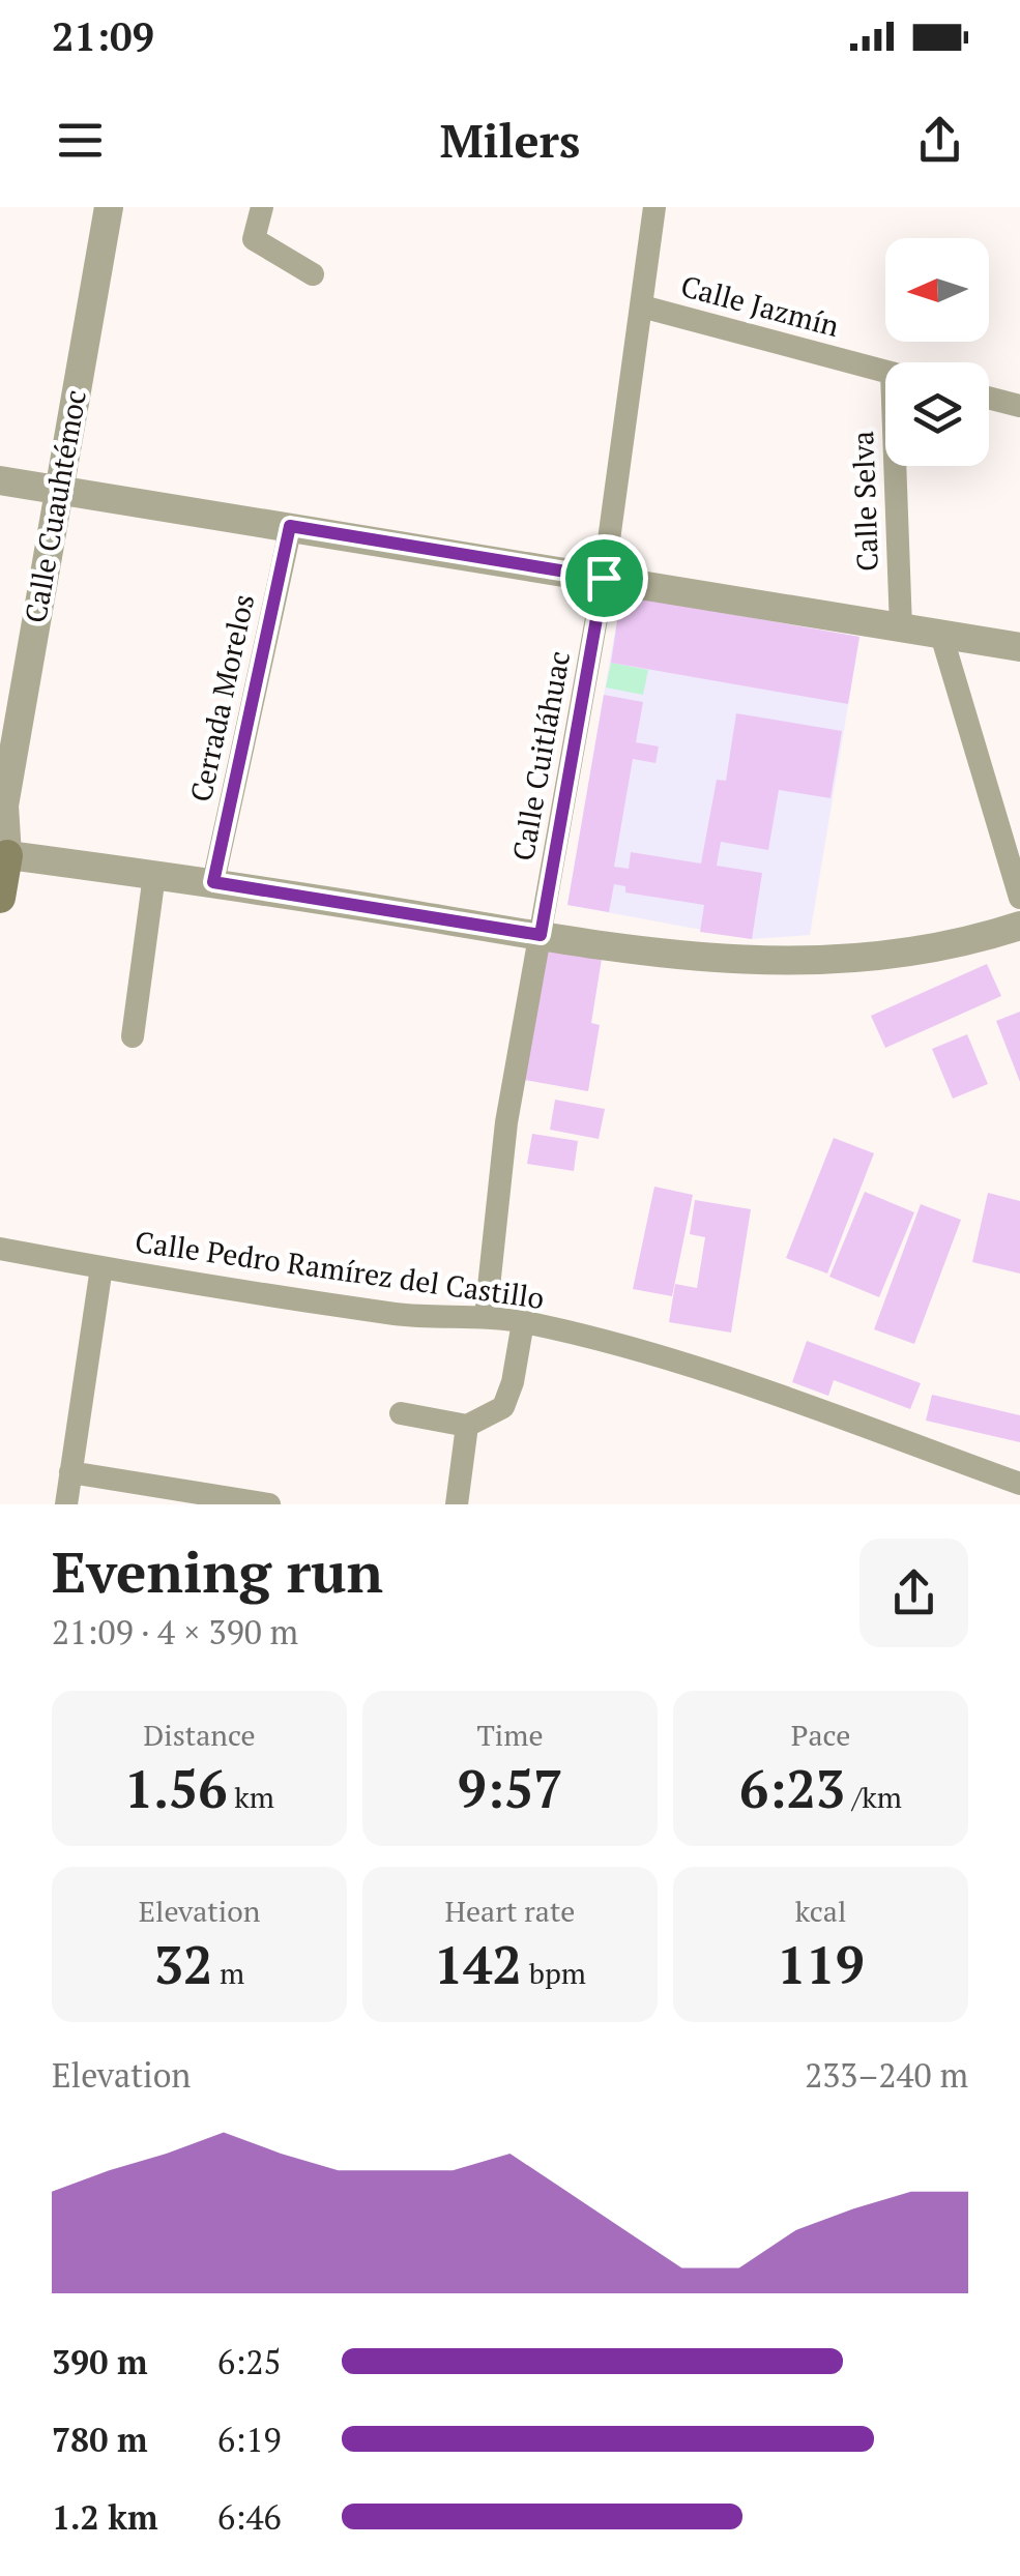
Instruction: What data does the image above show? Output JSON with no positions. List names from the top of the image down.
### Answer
{
  "streets": {
    "street": [
      "Calle Jazmín",
      "Calle Selva",
      "Calle Cuauhtémoc",
      "Cerrada Morelos",
      "Calle Cuitláhuac",
      "Calle Pedro Ramírez del Castillo"
    ]
  },
  "crossings": [
    ["Calle Jazmín", "Calle Cuitláhuac"],
    ["Calle Cuitláhuac", "Calle Pedro Ramírez del Castillo"]
  ],
  "north": "left",
  "page": {
    "status": "21:09",
    "header": "Milers",
    "heading": ["Evening run", "21:09 · 4 × 390 m"],
    "stats": [
      ["Distance", "1.56 km"],
      ["Time", "9:57"],
      ["Pace", "6:23 /km"],
      ["Elevation", "32 m"],
      ["Heart rate", "142 bpm"],
      ["kcal", "119"]
    ],
    "chart": ["Elevation", "233–240 m"],
    "list": [
      {
        "name": "390 m",
        "note": "6:25"
      },
      {
        "name": "780 m",
        "note": "6:19"
      },
      {
        "name": "1.2 km",
        "note": "6:46"
      }
    ]
  }
}
